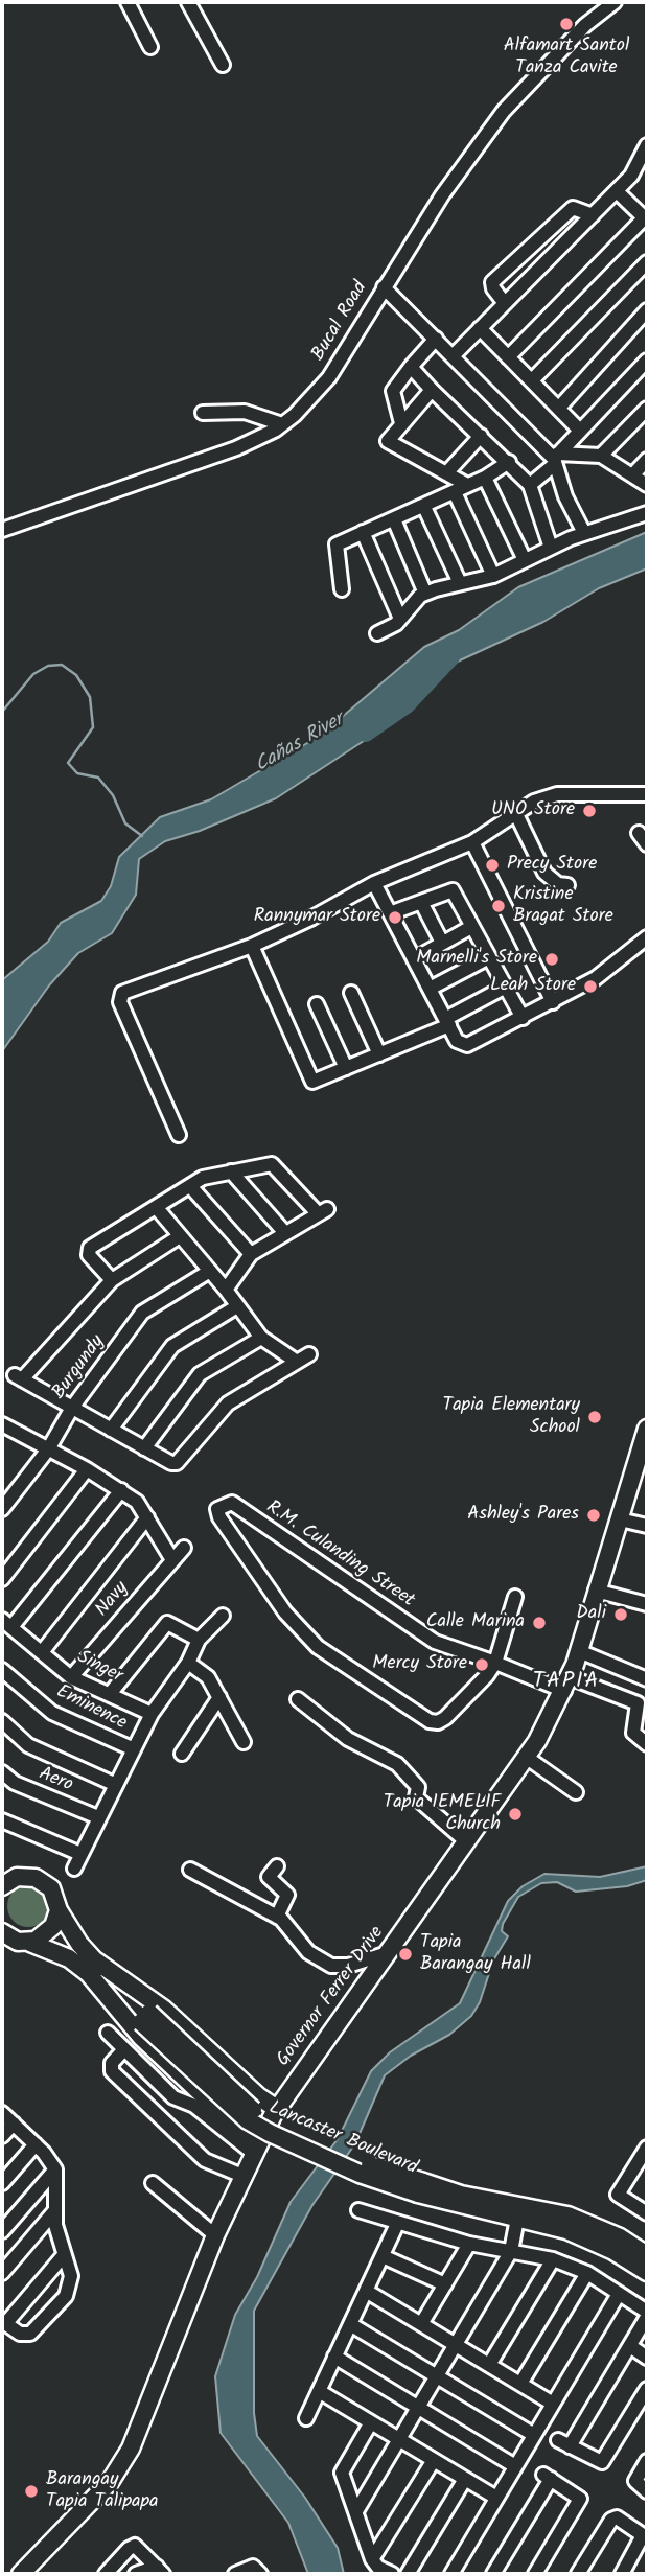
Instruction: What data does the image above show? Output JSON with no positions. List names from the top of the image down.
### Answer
{
  "streets": {
    "main road": ["Governor Ferrer Drive", "Lancaster Boulevard"],
    "street": [
      "Bucal Road",
      "Burgundy",
      "R.M. Culanding Street",
      "Navy",
      "Singer",
      "Eminence",
      "Aero"
    ]
  },
  "crossings": [
    ["R.M. Culanding Street", "Governor Ferrer Drive"],
    ["Navy", "Singer"]
  ],
  "districts": ["TAPIA"],
  "water": ["Cañas River"],
  "places": [
    "Alfamart Santol Tanza Cavite",
    "UNO Store",
    "Precy Store",
    "Kristine Bragat Store",
    "Rannymar Store",
    "Marnelli's Store",
    "Leah Store",
    "Tapia Elementary School",
    "Ashley's Pares",
    "Dali",
    "Calle Marina",
    "Mercy Store",
    "Tapia IEMELIF Church",
    "Tapia Barangay Hall",
    "Barangay Tapia Talipapa"
  ]
}
